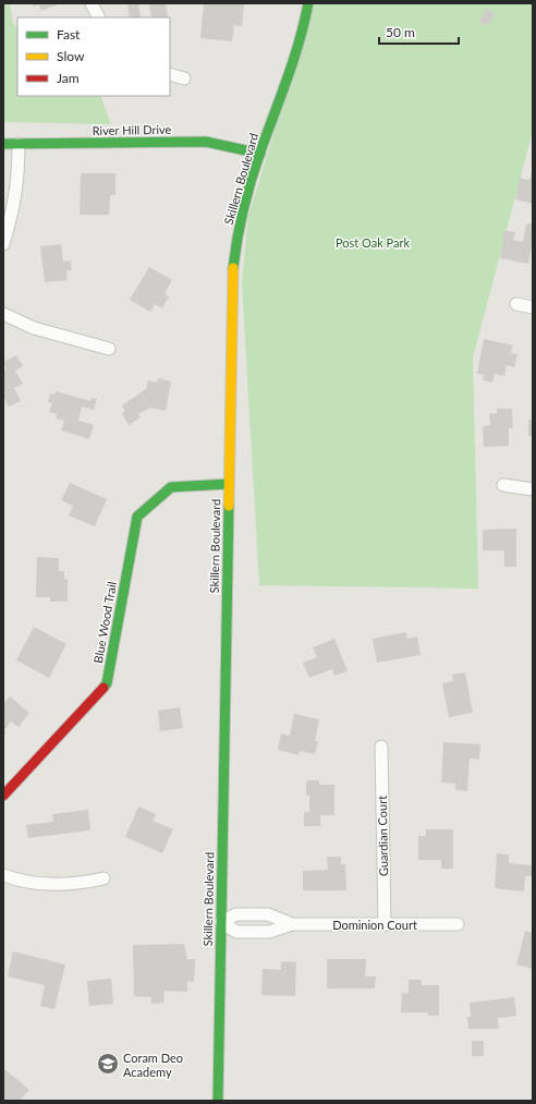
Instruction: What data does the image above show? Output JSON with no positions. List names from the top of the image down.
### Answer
{
  "streets": {
    "street": [
      "River Hill Drive",
      "Skillern Boulevard",
      "Blue Wood Trail",
      "Guardian Court",
      "Dominion Court"
    ]
  },
  "crossings": [
    ["River Hill Drive", "Skillern Boulevard"],
    ["Skillern Boulevard", "Blue Wood Trail"],
    ["Skillern Boulevard", "Dominion Court"],
    ["Guardian Court", "Dominion Court"]
  ],
  "parks": ["Post Oak Park"],
  "places": {
    "school or university": ["Coram Deo Academy"]
  },
  "legend": ["Fast", "Slow", "Jam"],
  "scale_bar": "50 m"
}
